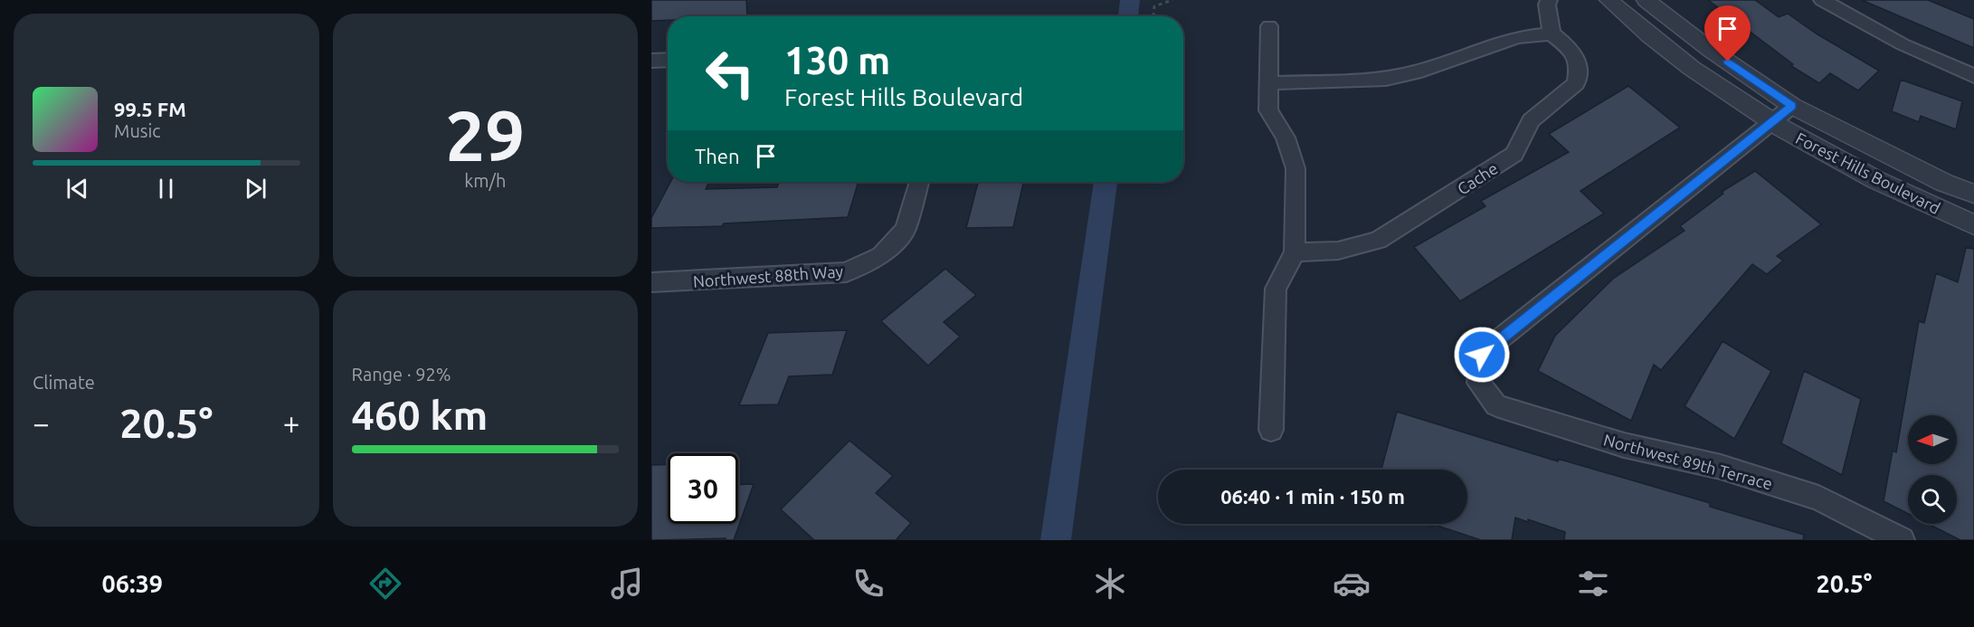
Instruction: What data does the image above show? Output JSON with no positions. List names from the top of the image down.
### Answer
{
  "streets": {
    "street": [
      "Forest Hills Boulevard",
      "Cache",
      "Northwest 88th Way",
      "Northwest 89th Terrace"
    ]
  },
  "crossings": [
    ["Forest Hills Boulevard", "Northwest 89th Terrace"]
  ],
  "north": "left",
  "page": {
    "tile": [
      ["29", "km/h"],
      "Climate",
      ["Range · 92%", "460 km"]
    ],
    "turn": ["130 m", "Forest Hills Boulevard"],
    "song": ["99.5 FM", "Music"],
    "then": "Then",
    "heat": ["−", "20.5°", "+"],
    "limit": "30",
    "trip": "06:40 · 1 min · 150 m",
    "tabs": ["06:39", "20.5°"]
  }
}
